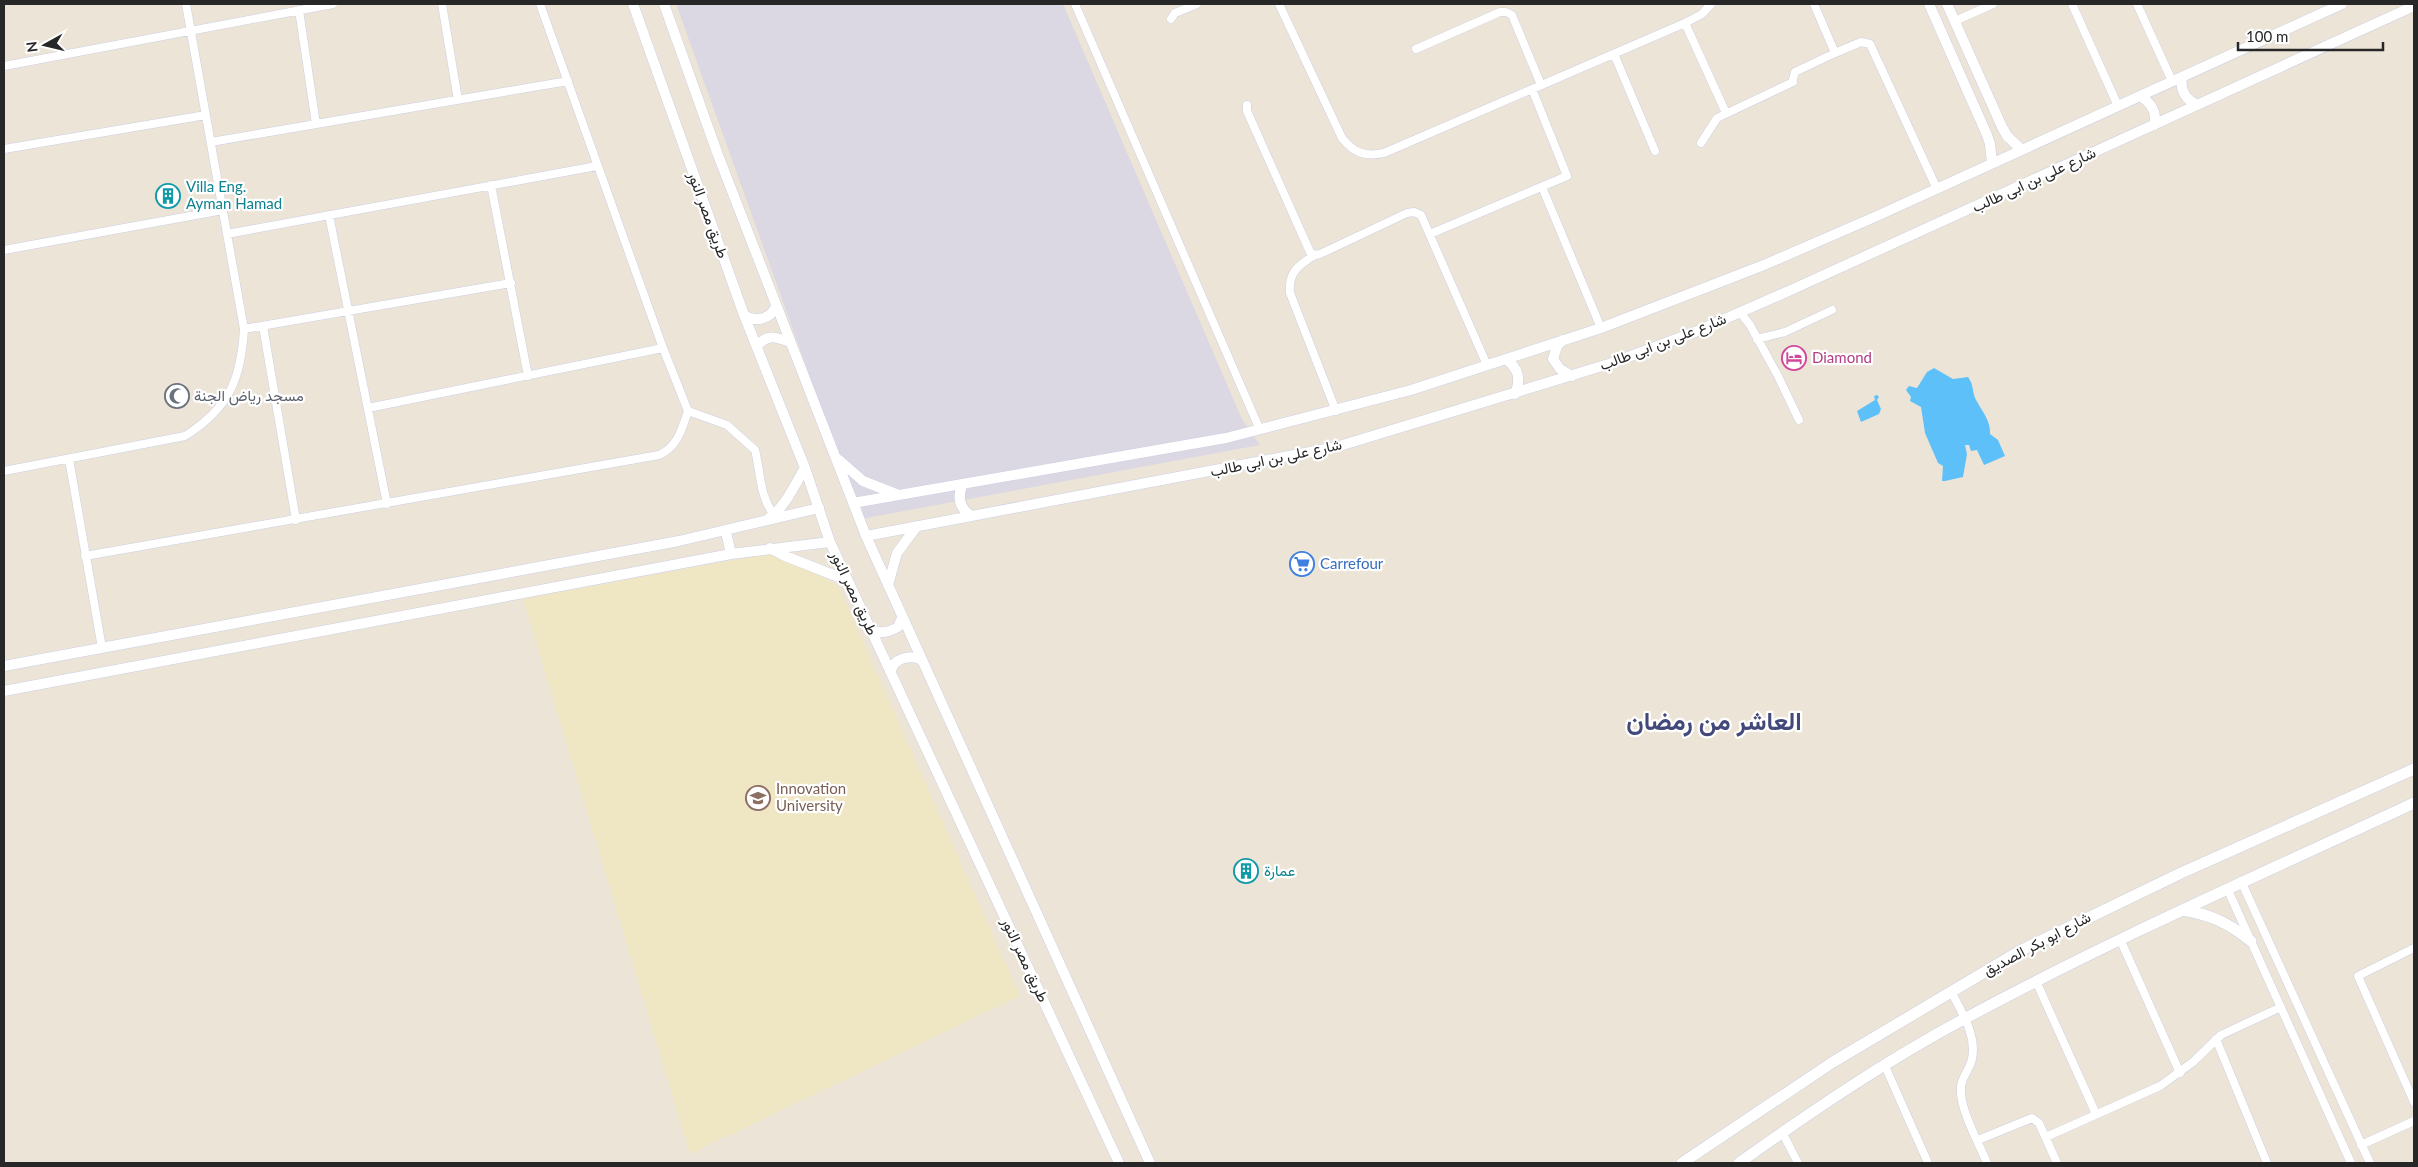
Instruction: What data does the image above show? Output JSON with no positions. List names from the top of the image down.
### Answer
{
  "streets": {
    "main road": ["شارع ابو بكر الصديق"],
    "street": ["شارع على بن ابى طالب", "طريق مصر النور"]
  },
  "crossings": [
    ["شارع على بن ابى طالب", "طريق مصر النور"]
  ],
  "districts": ["العاشر من رمضان"],
  "places": {
    "building": ["Villa Eng. Ayman Hamad", "عمارة"],
    "hotel": ["Diamond"],
    "mosque": ["مسجد رياض الجنة"],
    "supermarket": ["Carrefour"],
    "school or university": ["Innovation University"]
  },
  "scale_bar": "100 m",
  "north": "left"
}
